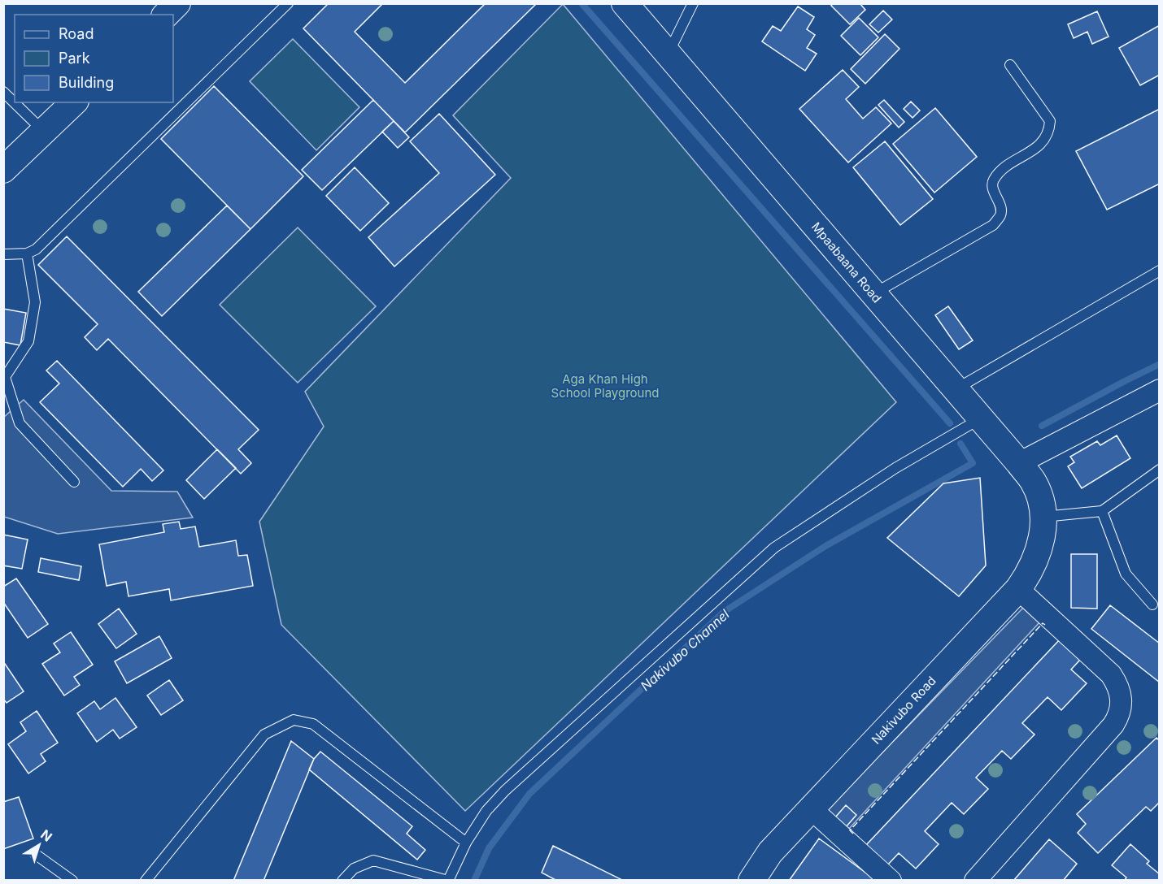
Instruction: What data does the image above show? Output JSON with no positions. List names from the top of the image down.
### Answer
{
  "streets": {
    "street": ["Mpaabaana Road", "Nakivubo Road"]
  },
  "crossings": [
    ["Mpaabaana Road", "Nakivubo Road"]
  ],
  "water": ["Nakivubo Channel"],
  "parks": ["Aga Khan High School Playground"],
  "legend": ["Road", "Park", "Building"],
  "north": "top right"
}
